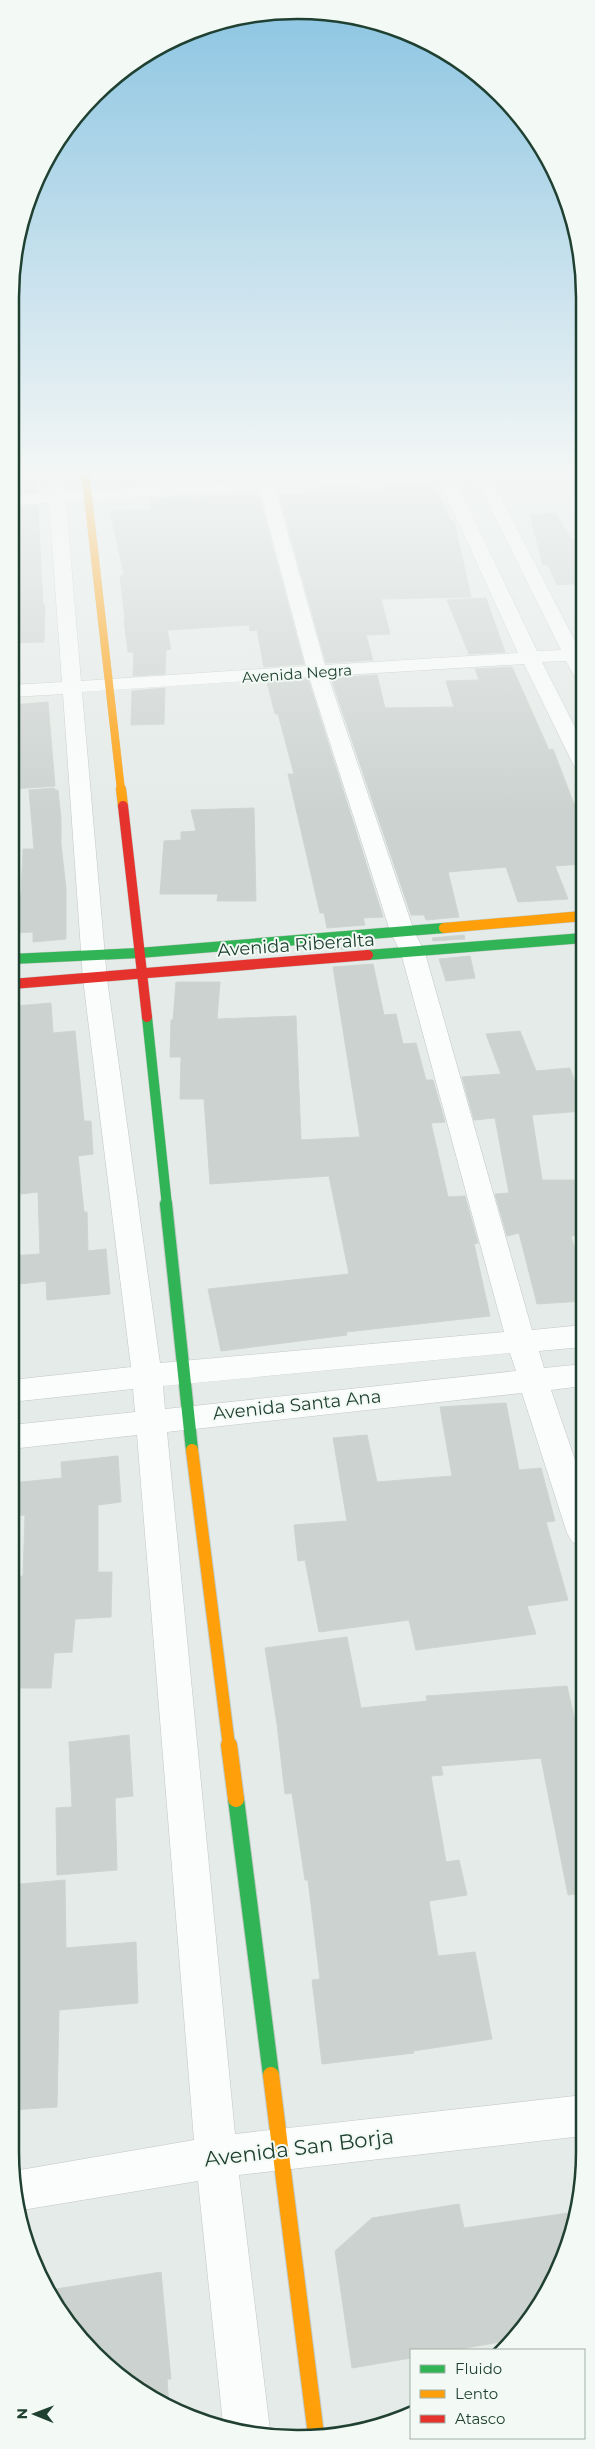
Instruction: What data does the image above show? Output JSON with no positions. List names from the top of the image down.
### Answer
{
  "streets": {
    "street": [
      "Avenida Negra",
      "Avenida Riberalta",
      "Avenida Santa Ana",
      "Avenida San Borja"
    ]
  },
  "legend": ["Fluido", "Lento", "Atasco"],
  "north": "left"
}
